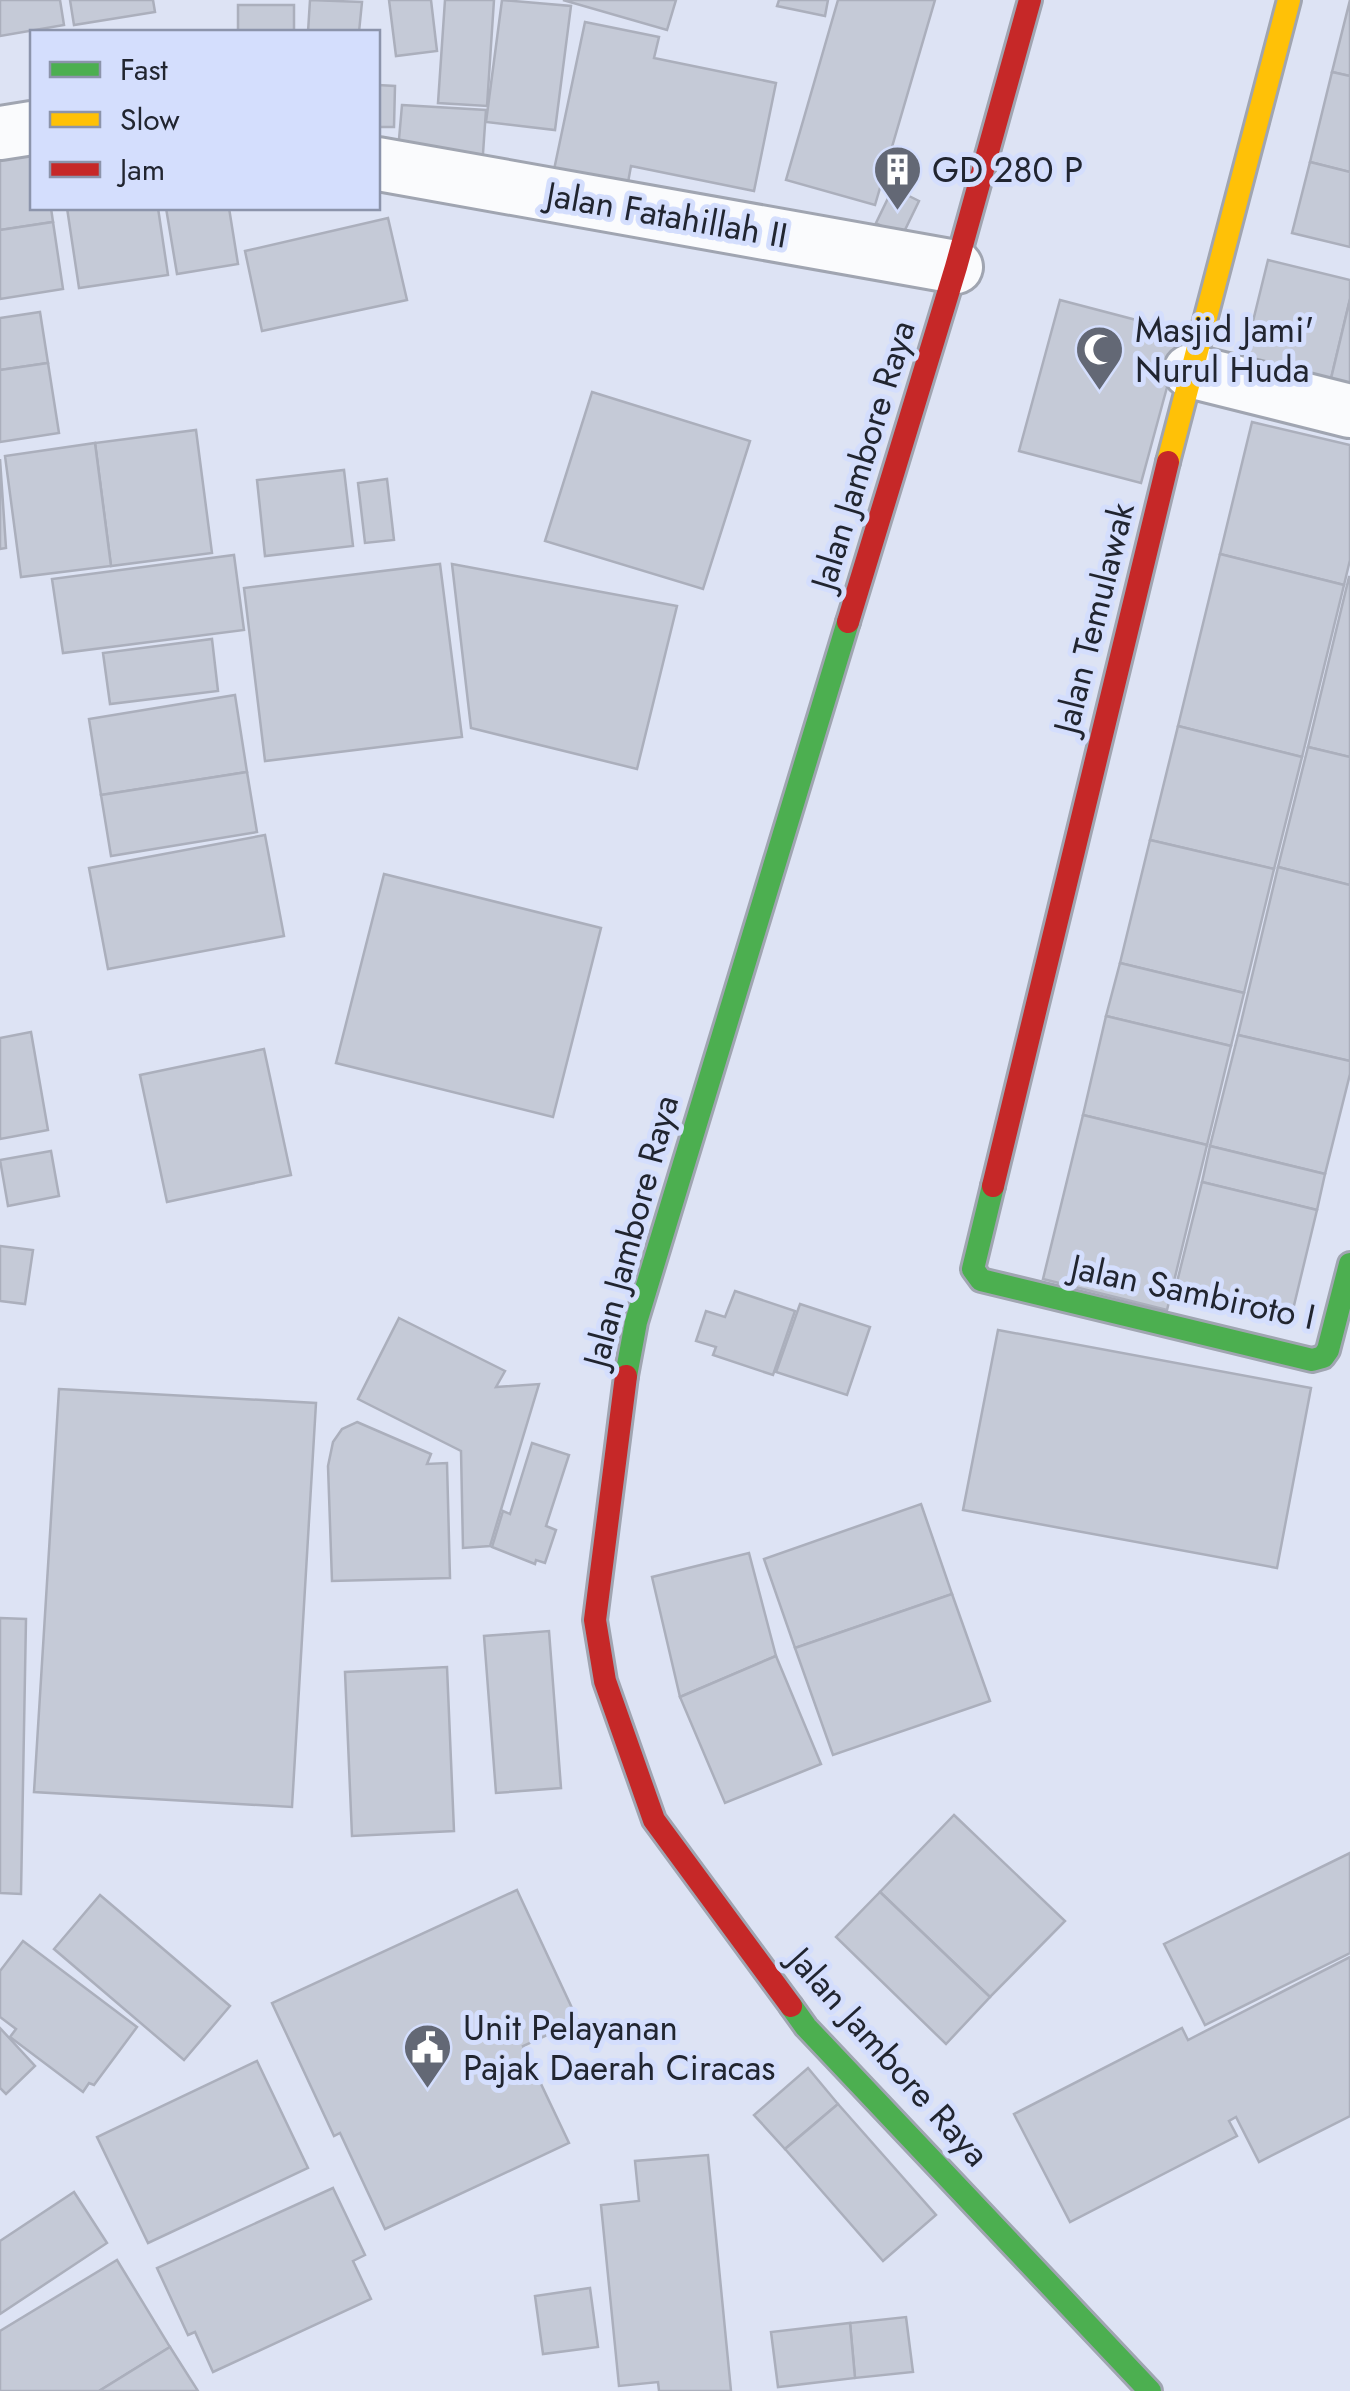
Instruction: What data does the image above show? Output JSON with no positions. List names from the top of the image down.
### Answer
{
  "streets": {
    "street": [
      "Jalan Fatahillah II",
      "Jalan Jambore Raya",
      "Jalan Temulawak",
      "Jalan Sambiroto I"
    ]
  },
  "crossings": [
    ["Jalan Fatahillah II", "Jalan Jambore Raya"],
    ["Jalan Temulawak", "Jalan Sambiroto I"]
  ],
  "places": {
    "building": ["GD 280 P"],
    "mosque": ["Masjid Jami' Nurul Huda"],
    "public building": ["Unit Pelayanan Pajak Daerah Ciracas"]
  },
  "legend": ["Fast", "Slow", "Jam"]
}
